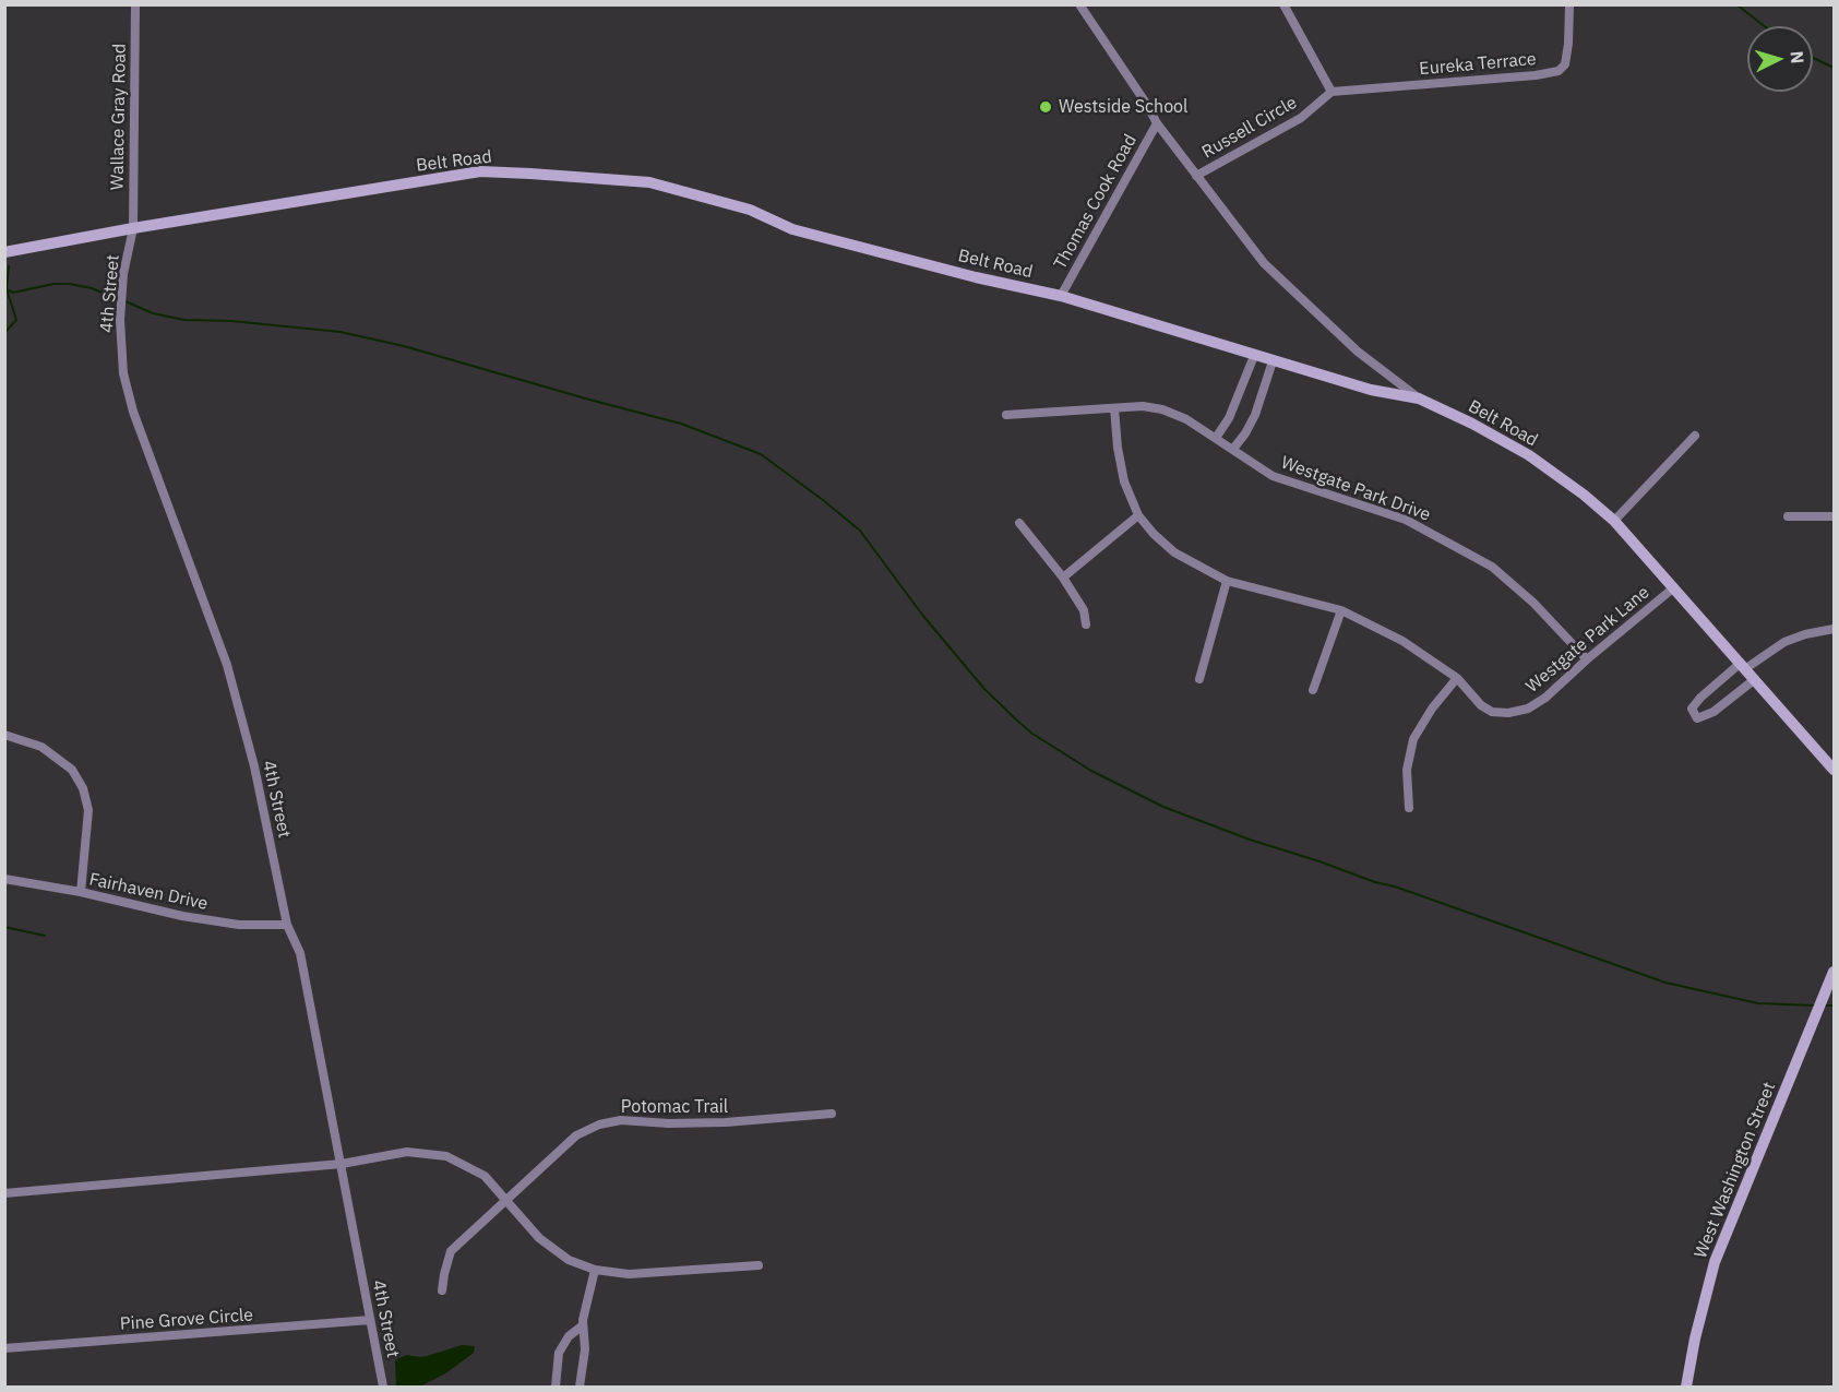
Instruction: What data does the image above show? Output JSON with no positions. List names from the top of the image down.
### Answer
{
  "streets": {
    "street": [
      "Eureka Terrace",
      "Wallace Gray Road",
      "Russell Circle",
      "Belt Road",
      "Thomas Cook Road",
      "4th Street",
      "Westgate Park Drive",
      "Westgate Park Lane",
      "Fairhaven Drive",
      "Potomac Trail",
      "West Washington Street",
      "Pine Grove Circle"
    ]
  },
  "crossings": [
    ["Eureka Terrace", "Russell Circle"],
    ["Wallace Gray Road", "Belt Road"],
    ["Wallace Gray Road", "4th Street"],
    ["Belt Road", "Thomas Cook Road"],
    ["Belt Road", "4th Street"],
    ["Belt Road", "Westgate Park Lane"],
    ["4th Street", "Fairhaven Drive"],
    ["4th Street", "Pine Grove Circle"],
    ["Westgate Park Drive", "Westgate Park Lane"]
  ],
  "places": ["Westside School"],
  "north": "right"
}
